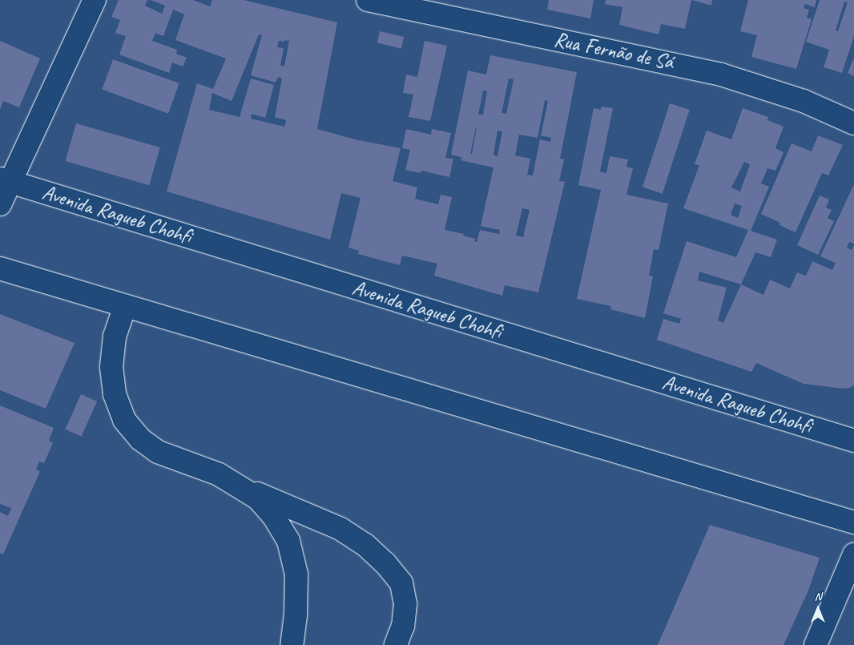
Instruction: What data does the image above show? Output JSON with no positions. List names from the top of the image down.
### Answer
{
  "streets": {
    "main road": ["Rua Fernão de Sá", "Avenida Ragueb Chohfi"]
  },
  "north": "top"
}
